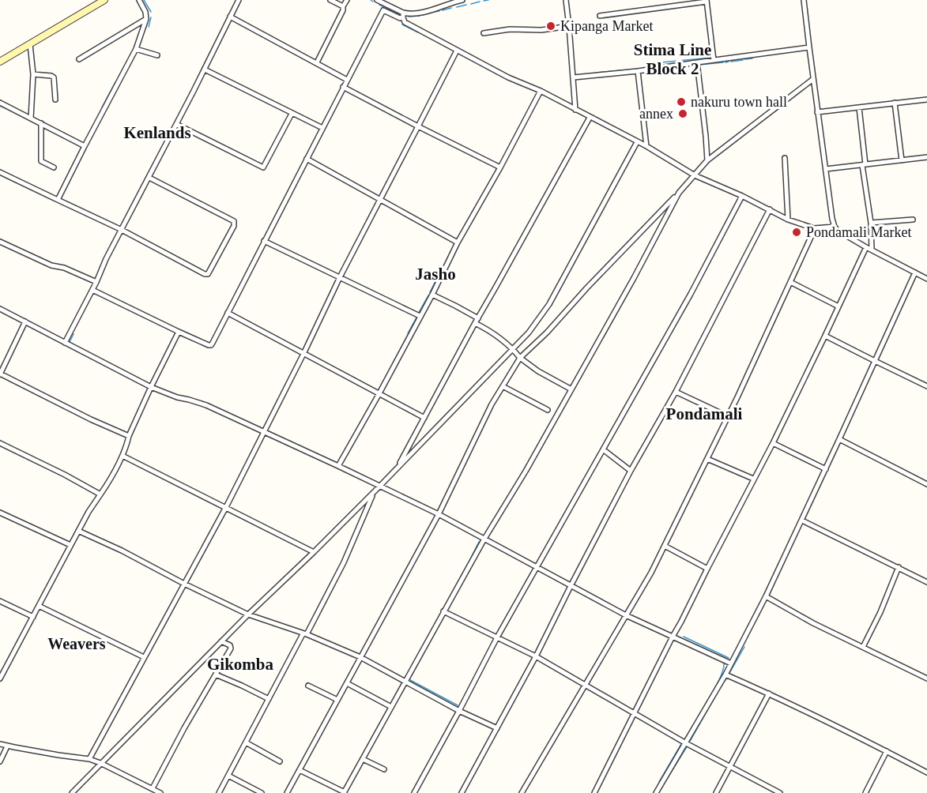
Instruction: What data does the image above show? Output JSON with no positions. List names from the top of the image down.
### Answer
{
  "districts": [
    "Stima Line Block 2",
    "Kenlands",
    "Jasho",
    "Pondamali",
    "Weavers",
    "Gikomba"
  ],
  "places": [
    "Kipanga Market",
    "nakuru town hall",
    "annex",
    "Pondamali Market"
  ]
}
